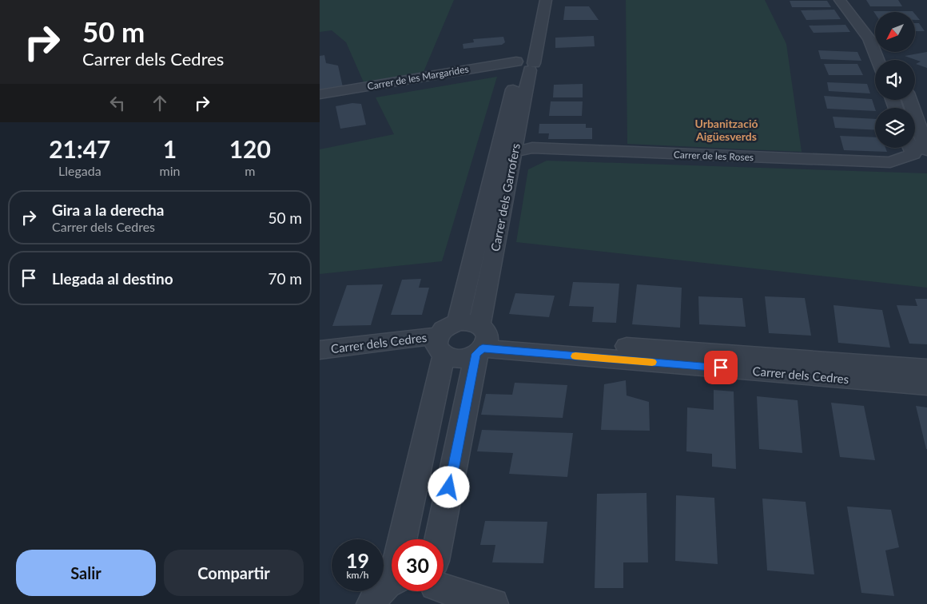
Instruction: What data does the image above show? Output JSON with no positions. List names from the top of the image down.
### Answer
{
  "streets": {
    "street": [
      "Carrer de les Margarides",
      "Carrer de les Roses",
      "Carrer dels Garrofers",
      "Carrer dels Cedres"
    ]
  },
  "crossings": [
    ["Carrer de les Margarides", "Carrer dels Garrofers"],
    ["Carrer de les Roses", "Carrer dels Garrofers"],
    ["Carrer dels Garrofers", "Carrer dels Cedres"]
  ],
  "districts": ["Urbanització Aigüesverds"],
  "north": "bottom left",
  "page": {
    "turn": ["50 m", "Carrer dels Cedres"],
    "eta": [
      "21:47",
      "Llegada",
      "1",
      "min",
      "120",
      "m"
    ],
    "list": [
      {
        "name": "Gira a la derecha",
        "note": "Carrer dels Cedres",
        "value": "50 m"
      },
      {
        "name": "Llegada al destino",
        "value": "70 m"
      }
    ],
    "speed": "19 km/h",
    "limit": "30",
    "buttons": ["Salir", "Compartir"]
  }
}
